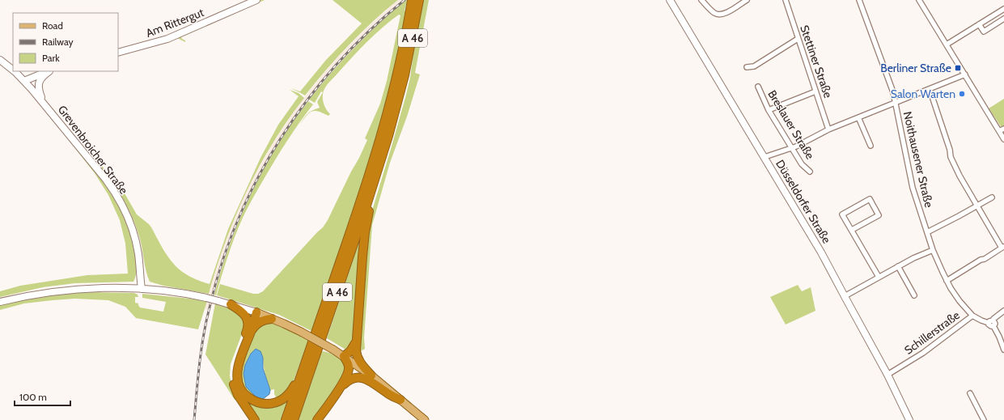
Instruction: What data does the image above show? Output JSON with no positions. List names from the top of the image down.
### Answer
{
  "streets": {
    "highway": ["A 46"],
    "street": [
      "Am Rittergut",
      "Stettiner Straße",
      "Breslauer Straße",
      "Grevenbroicher Straße",
      "Noithausener Straße",
      "Düsseldorfer Straße",
      "Schillerstraße"
    ]
  },
  "crossings": [
    ["Noithausener Straße", "Schillerstraße"],
    ["Düsseldorfer Straße", "Schillerstraße"]
  ],
  "places": {
    "transit": ["Berliner Straße"],
    "other": ["Salon Warten"]
  },
  "legend": ["Road", "Railway", "Park"],
  "scale_bar": "100 m"
}
